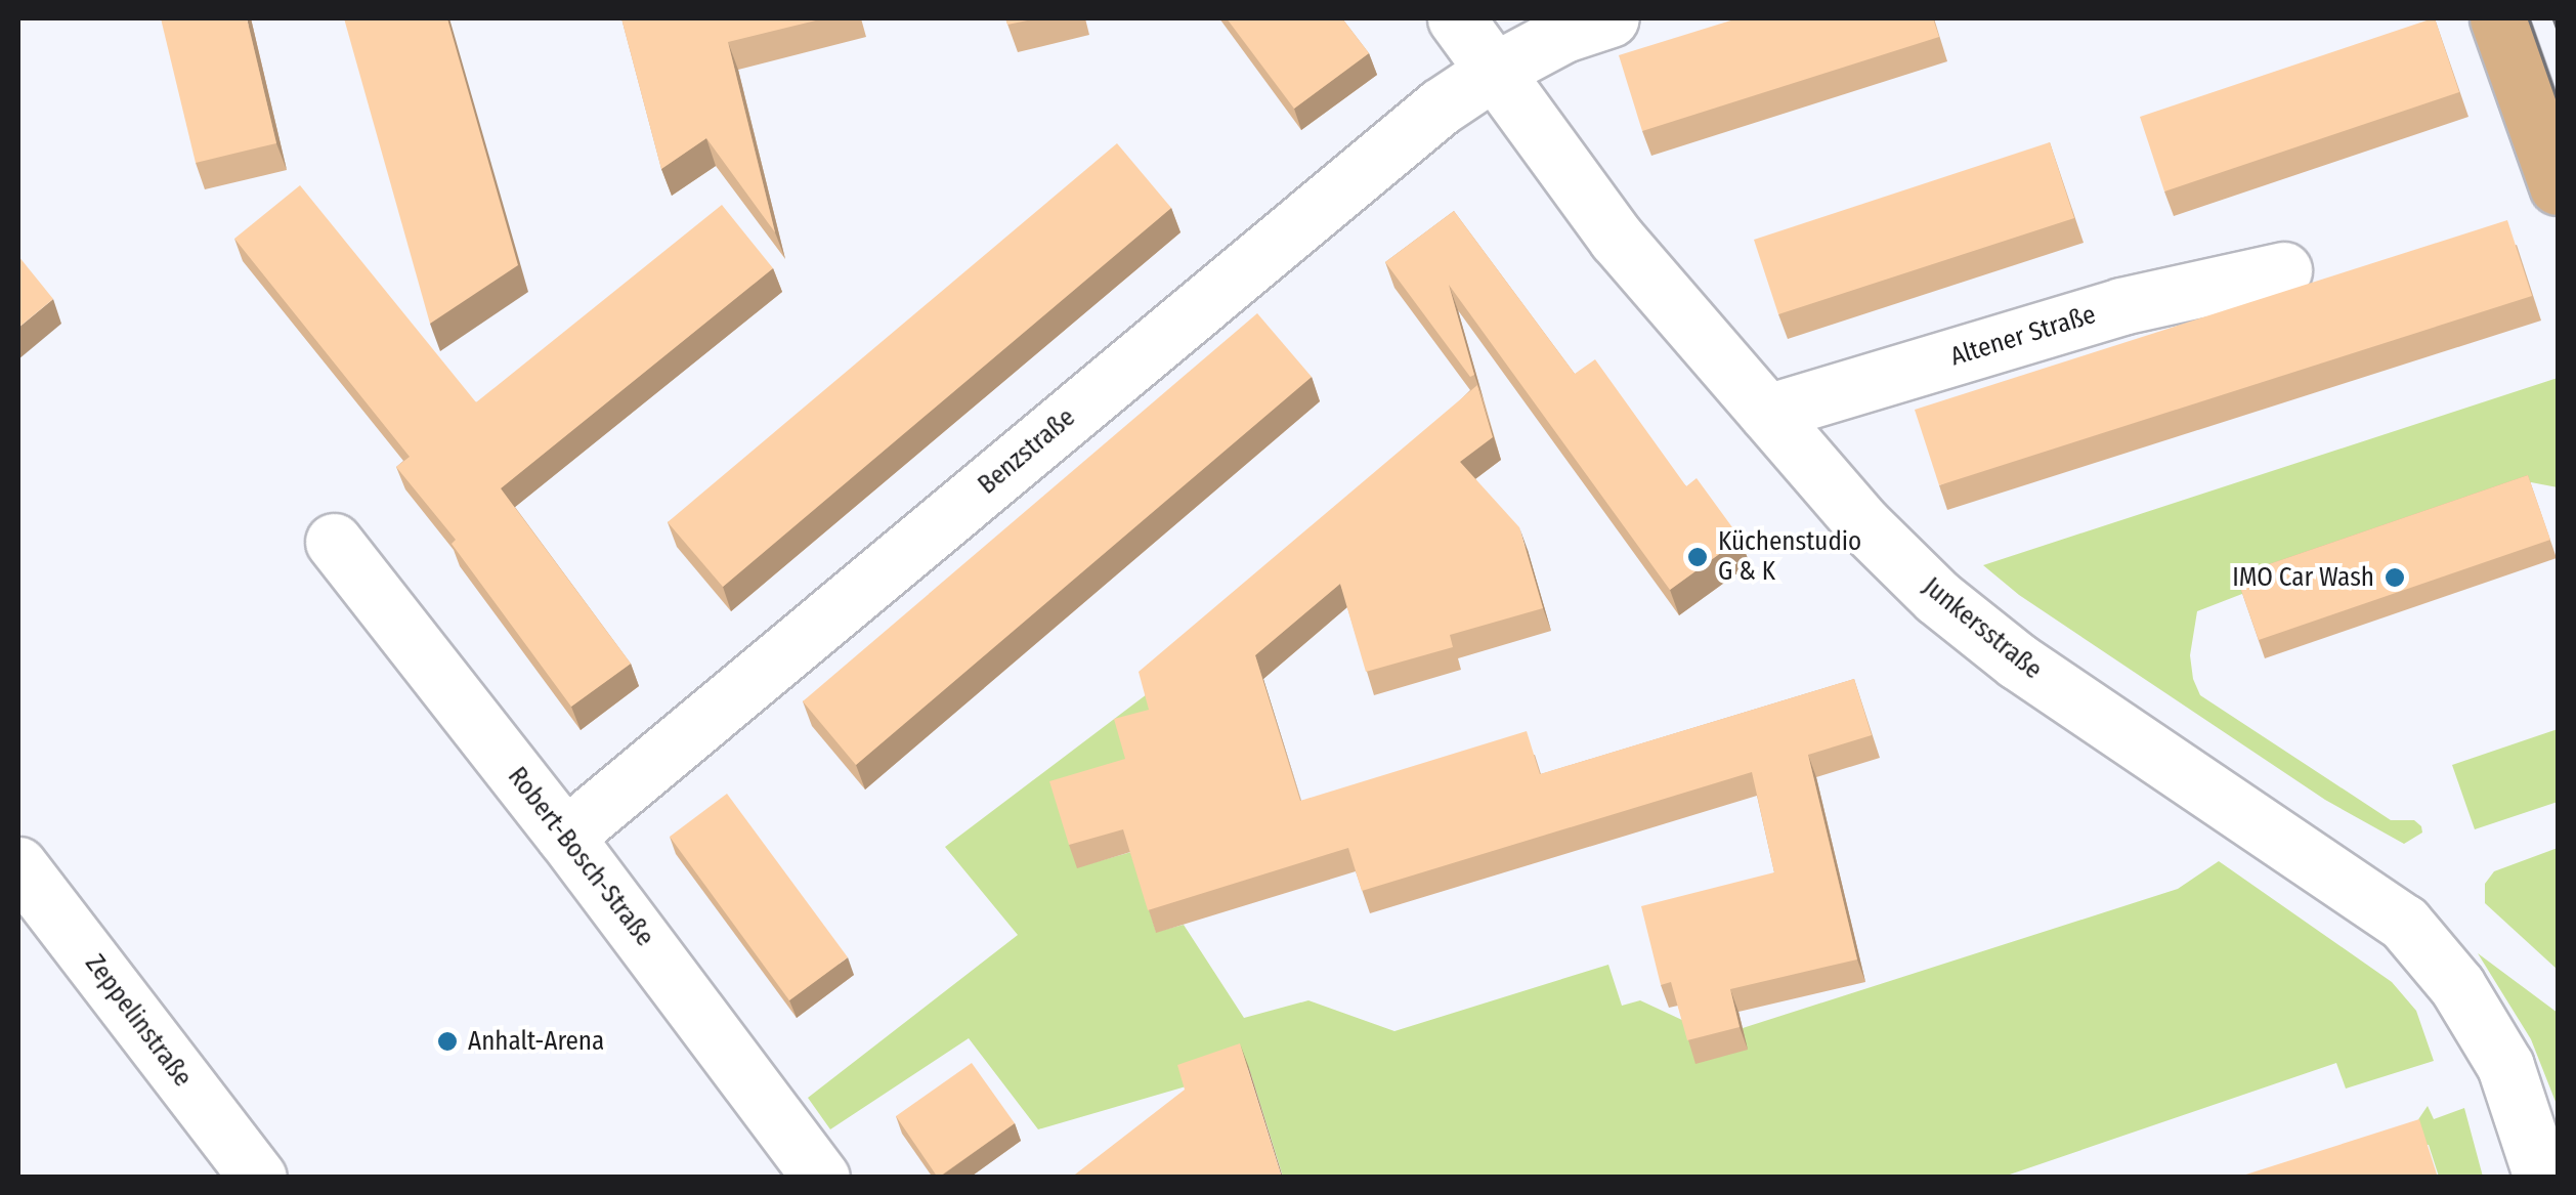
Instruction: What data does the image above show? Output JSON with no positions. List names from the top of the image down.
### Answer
{
  "streets": {
    "street": [
      "Altener Straße",
      "Benzstraße",
      "Junkersstraße",
      "Robert-Bosch-Straße",
      "Zeppelinstraße"
    ]
  },
  "crossings": [
    ["Altener Straße", "Junkersstraße"],
    ["Benzstraße", "Junkersstraße"],
    ["Benzstraße", "Robert-Bosch-Straße"]
  ],
  "places": ["Küchenstudio G & K", "IMO Car Wash", "Anhalt-Arena"]
}
